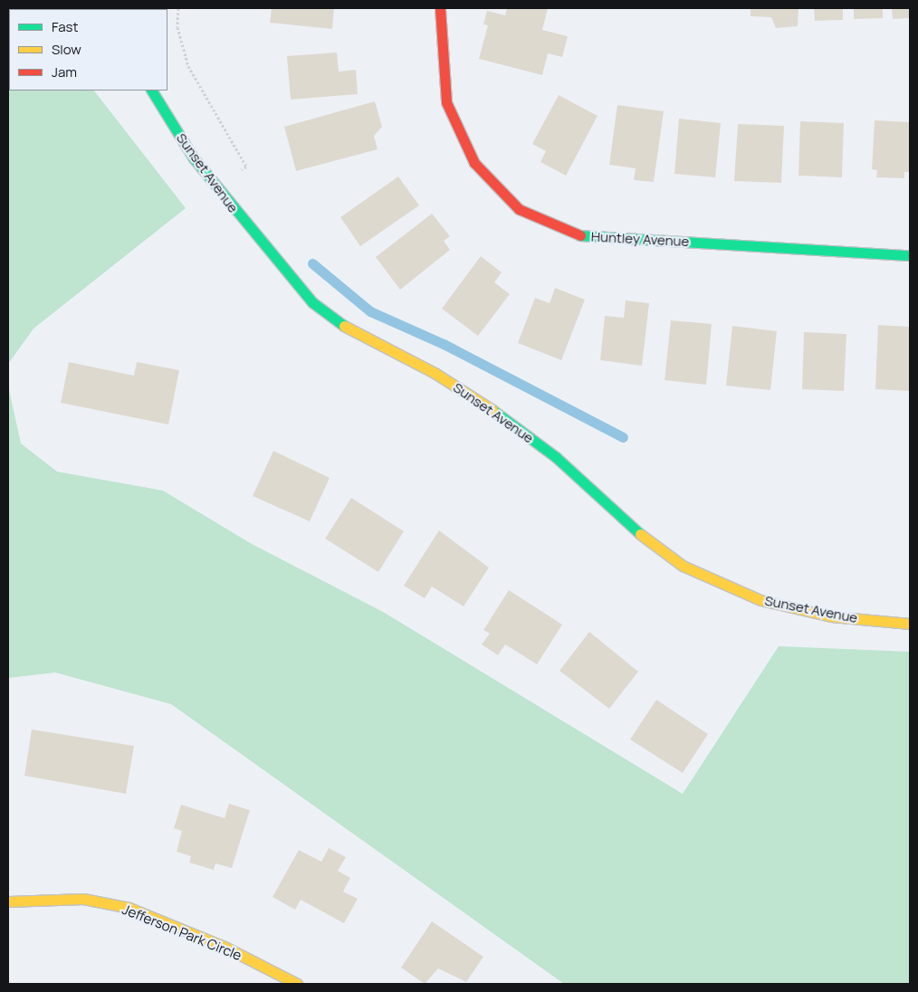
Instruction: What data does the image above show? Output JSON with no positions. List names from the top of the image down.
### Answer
{
  "streets": {
    "street": ["Sunset Avenue", "Huntley Avenue", "Jefferson Park Circle"]
  },
  "legend": ["Fast", "Slow", "Jam"]
}
